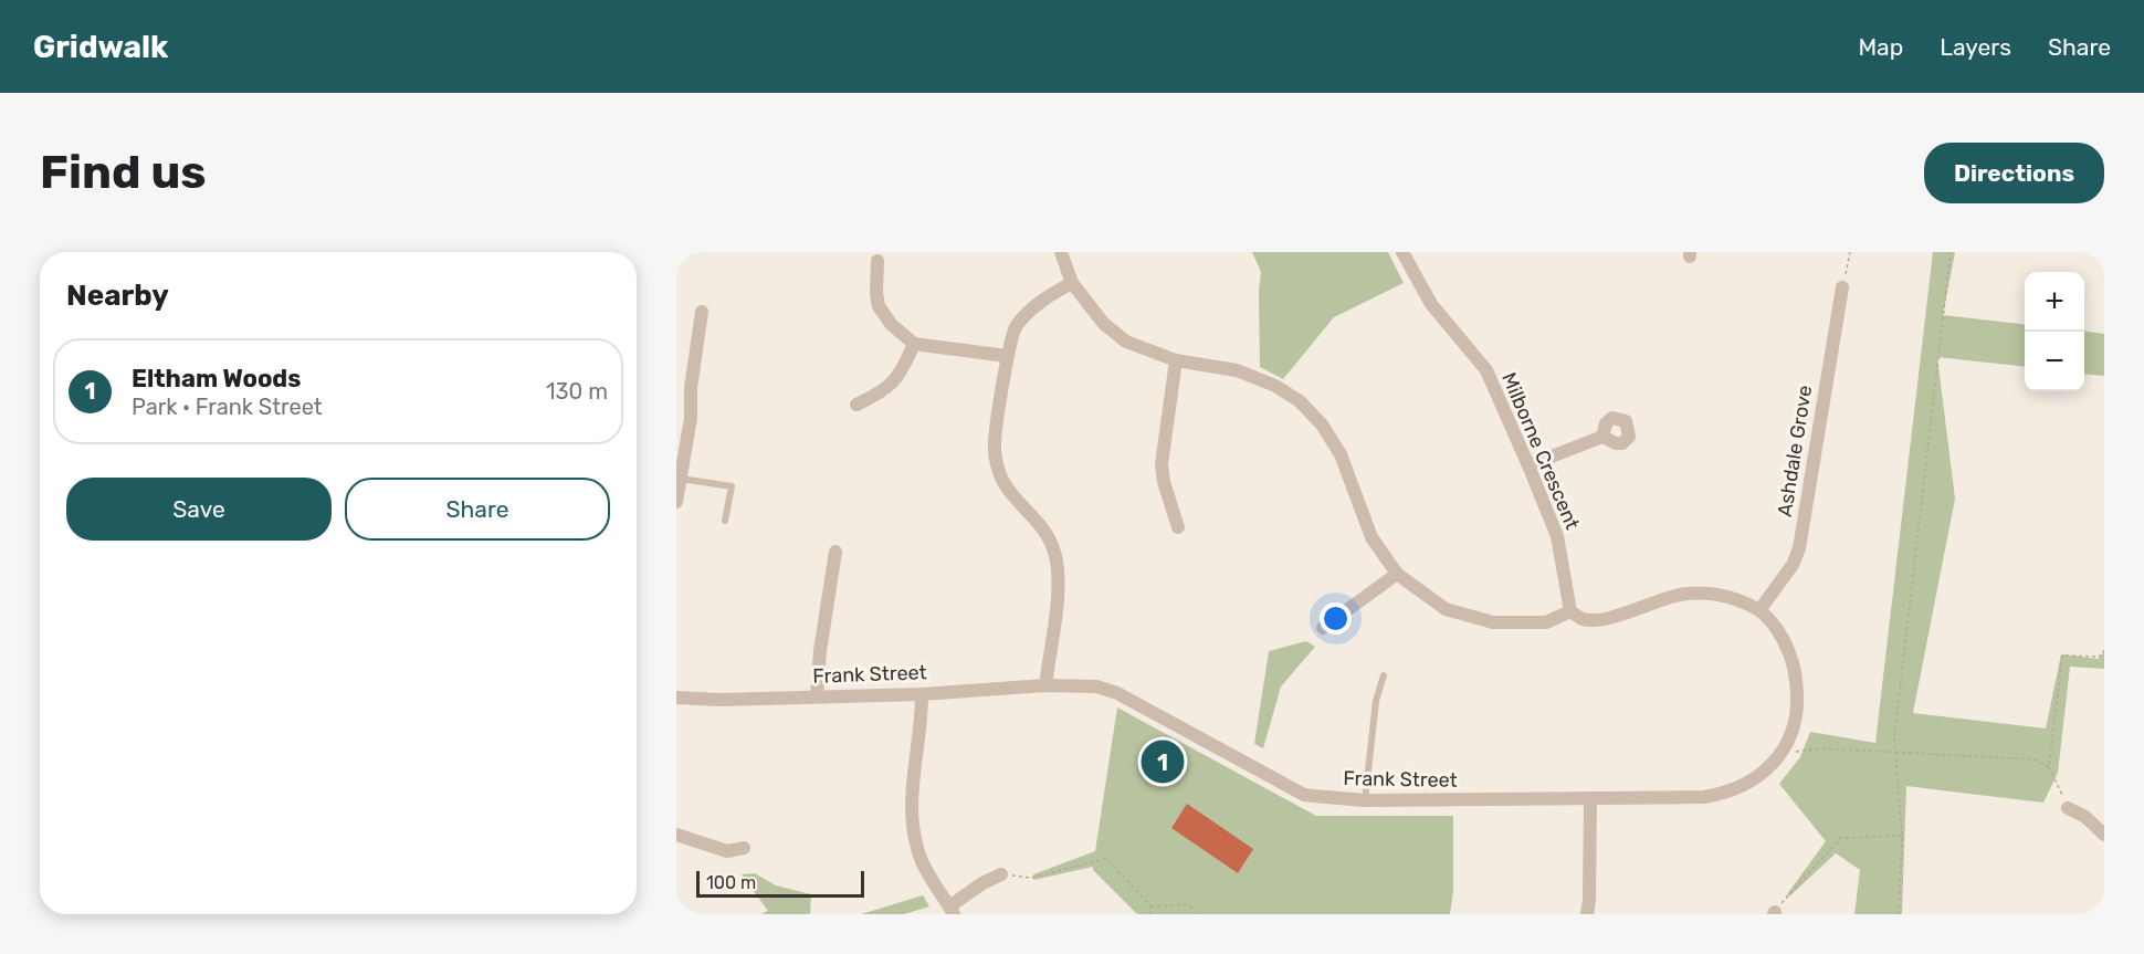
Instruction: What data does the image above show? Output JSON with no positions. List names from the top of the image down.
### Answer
{
  "streets": {
    "street": ["Milborne Crescent", "Ashdale Grove", "Frank Street"]
  },
  "crossings": [
    ["Milborne Crescent", "Frank Street"],
    ["Ashdale Grove", "Frank Street"]
  ],
  "scale_bar": "100 m",
  "page": {
    "header": "Gridwalk",
    "nav": ["Map", "Layers", "Share"],
    "buttons": [
      "Directions",
      ["Save", "Share"]
    ],
    "title": "Find us",
    "heading": "Nearby",
    "map_buttons": ["+", "−"],
    "list": [
      {
        "mark": "1",
        "name": "Eltham Woods",
        "note": "Park · Frank Street",
        "value": "130 m"
      }
    ],
    "pins": "1",
    "scale": "100 m"
  }
}
